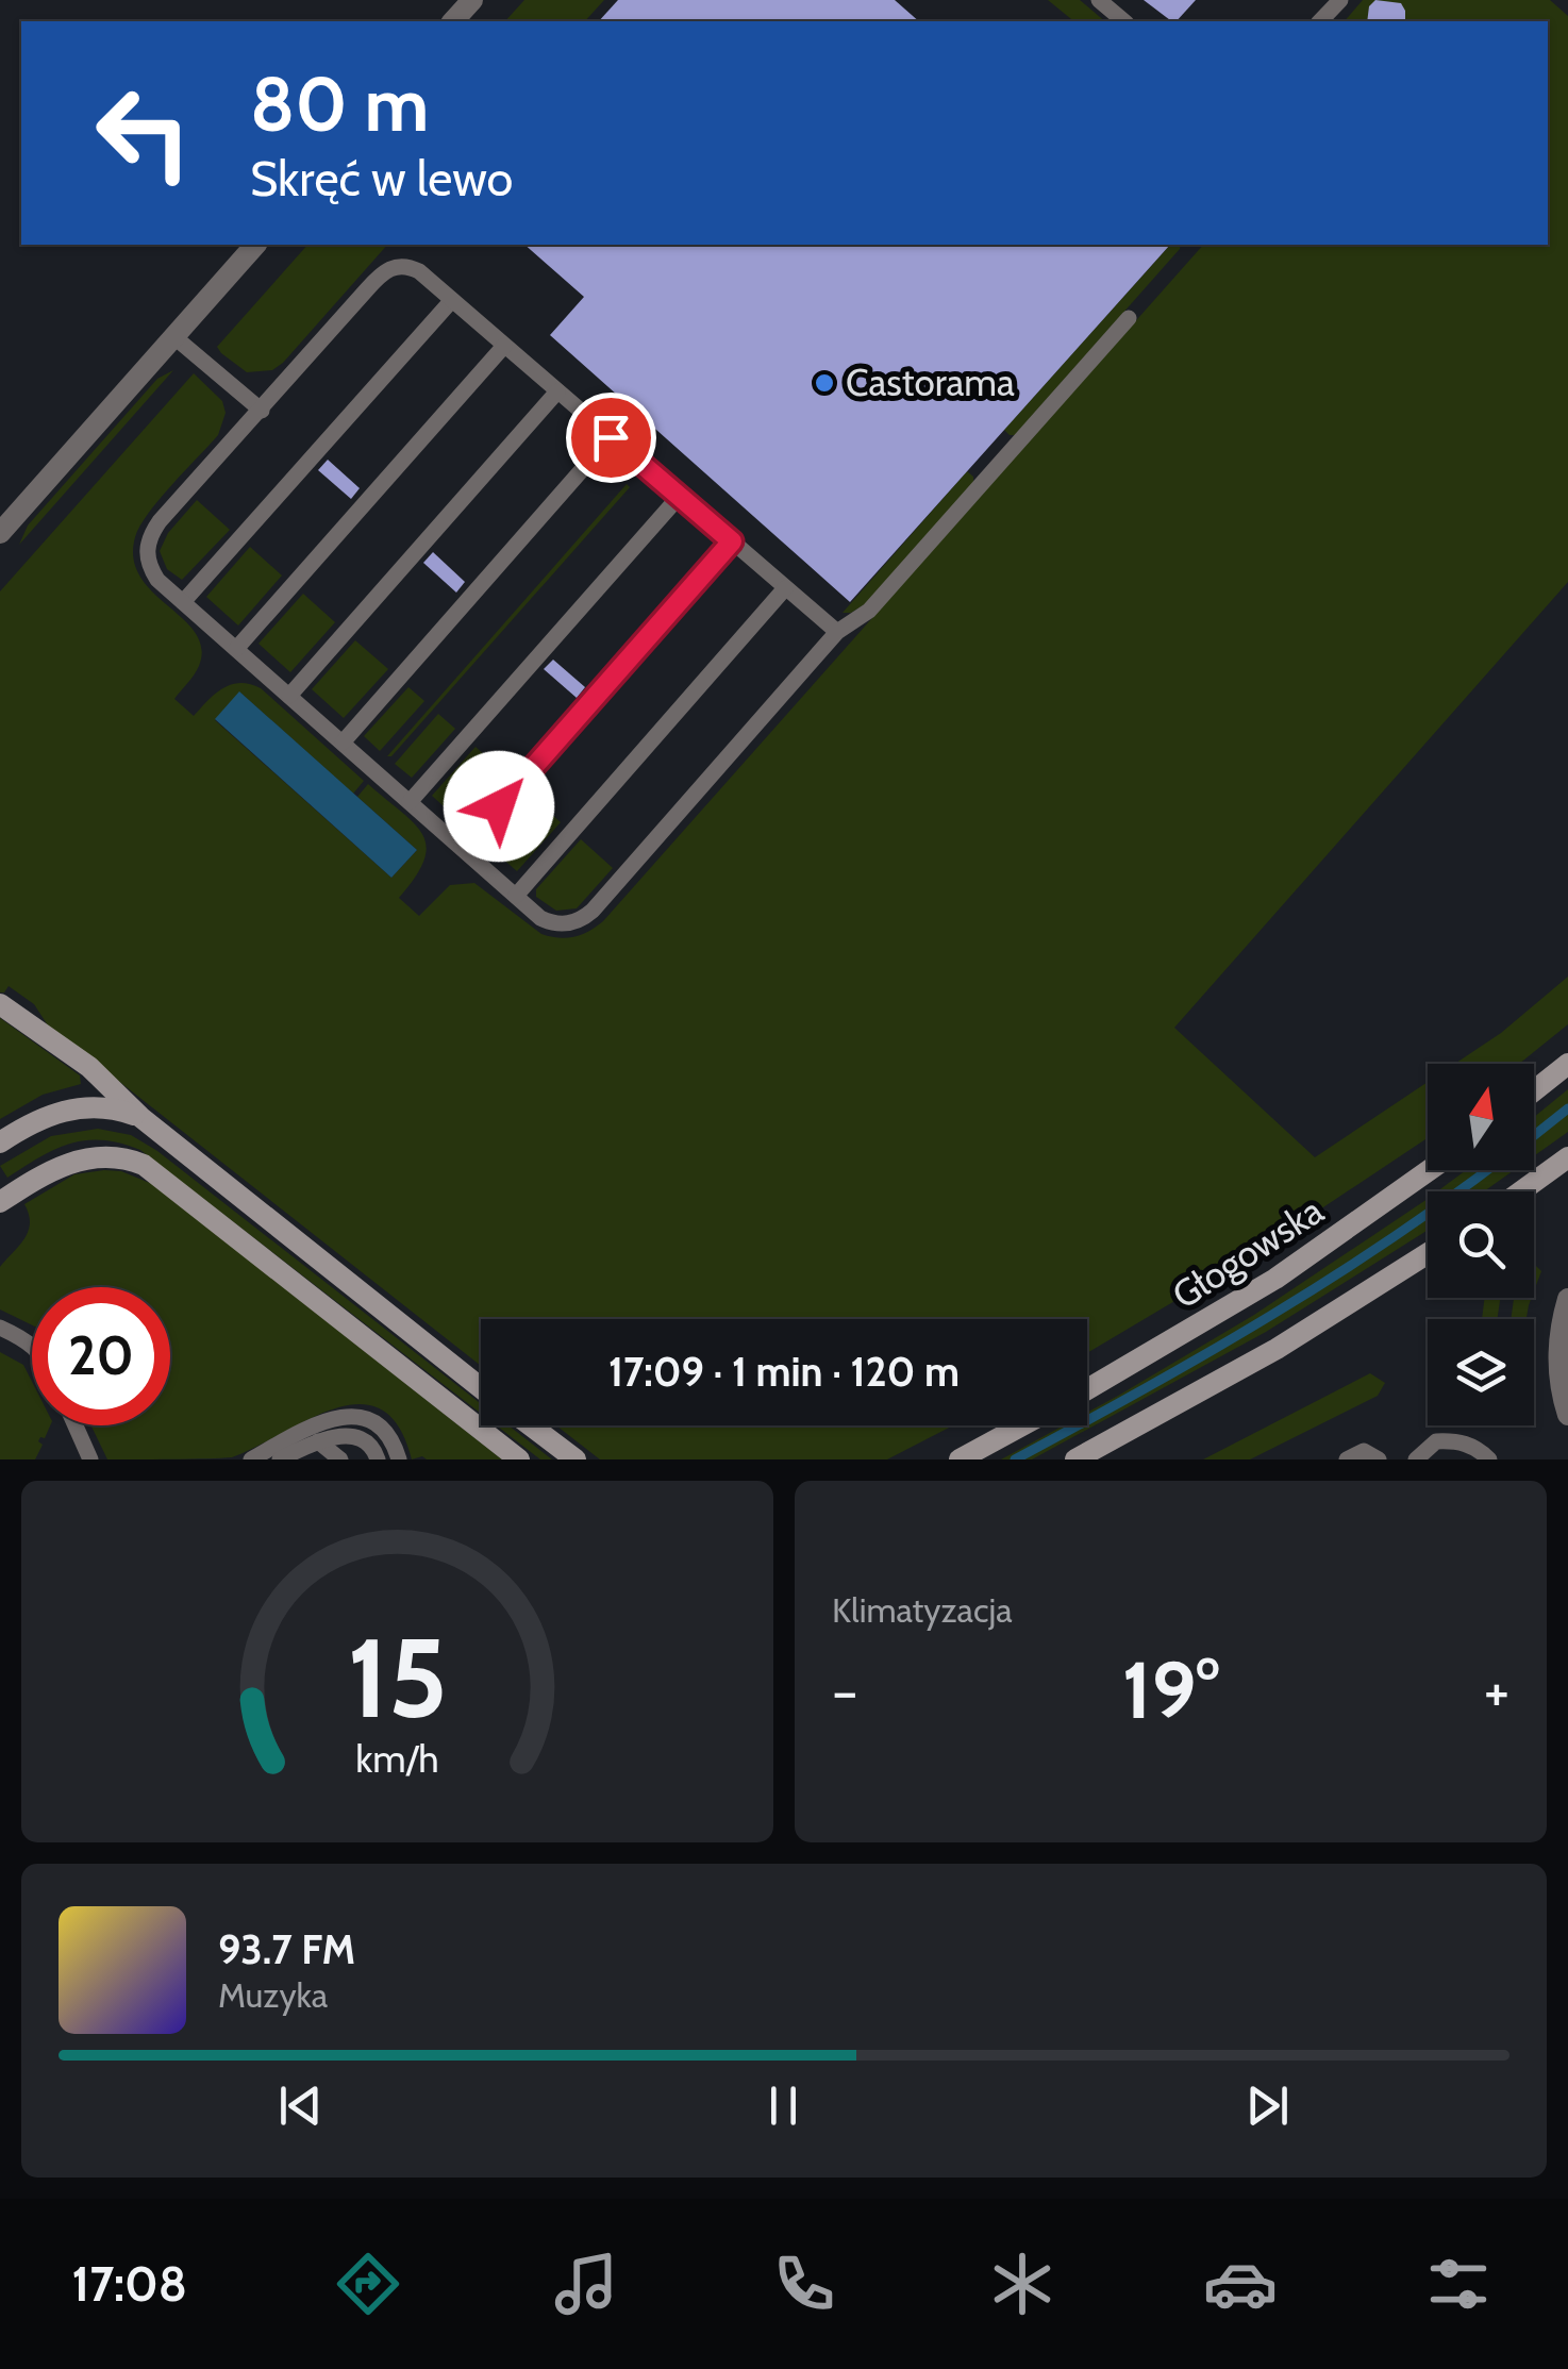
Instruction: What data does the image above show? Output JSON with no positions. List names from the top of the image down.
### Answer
{
  "streets": {
    "main road": ["Głogowska"]
  },
  "places": ["Castorama"],
  "north": "top",
  "page": {
    "turn": ["80 m", "Skręć w lewo"],
    "limit": "20",
    "trip": "17:09 · 1 min · 120 m",
    "tile": "Klimatyzacja",
    "heat": ["−", "19°", "+"],
    "song": ["93.7 FM", "Muzyka"],
    "tabs": "17:08",
    "gauge": ["15", "km/h"]
  }
}
